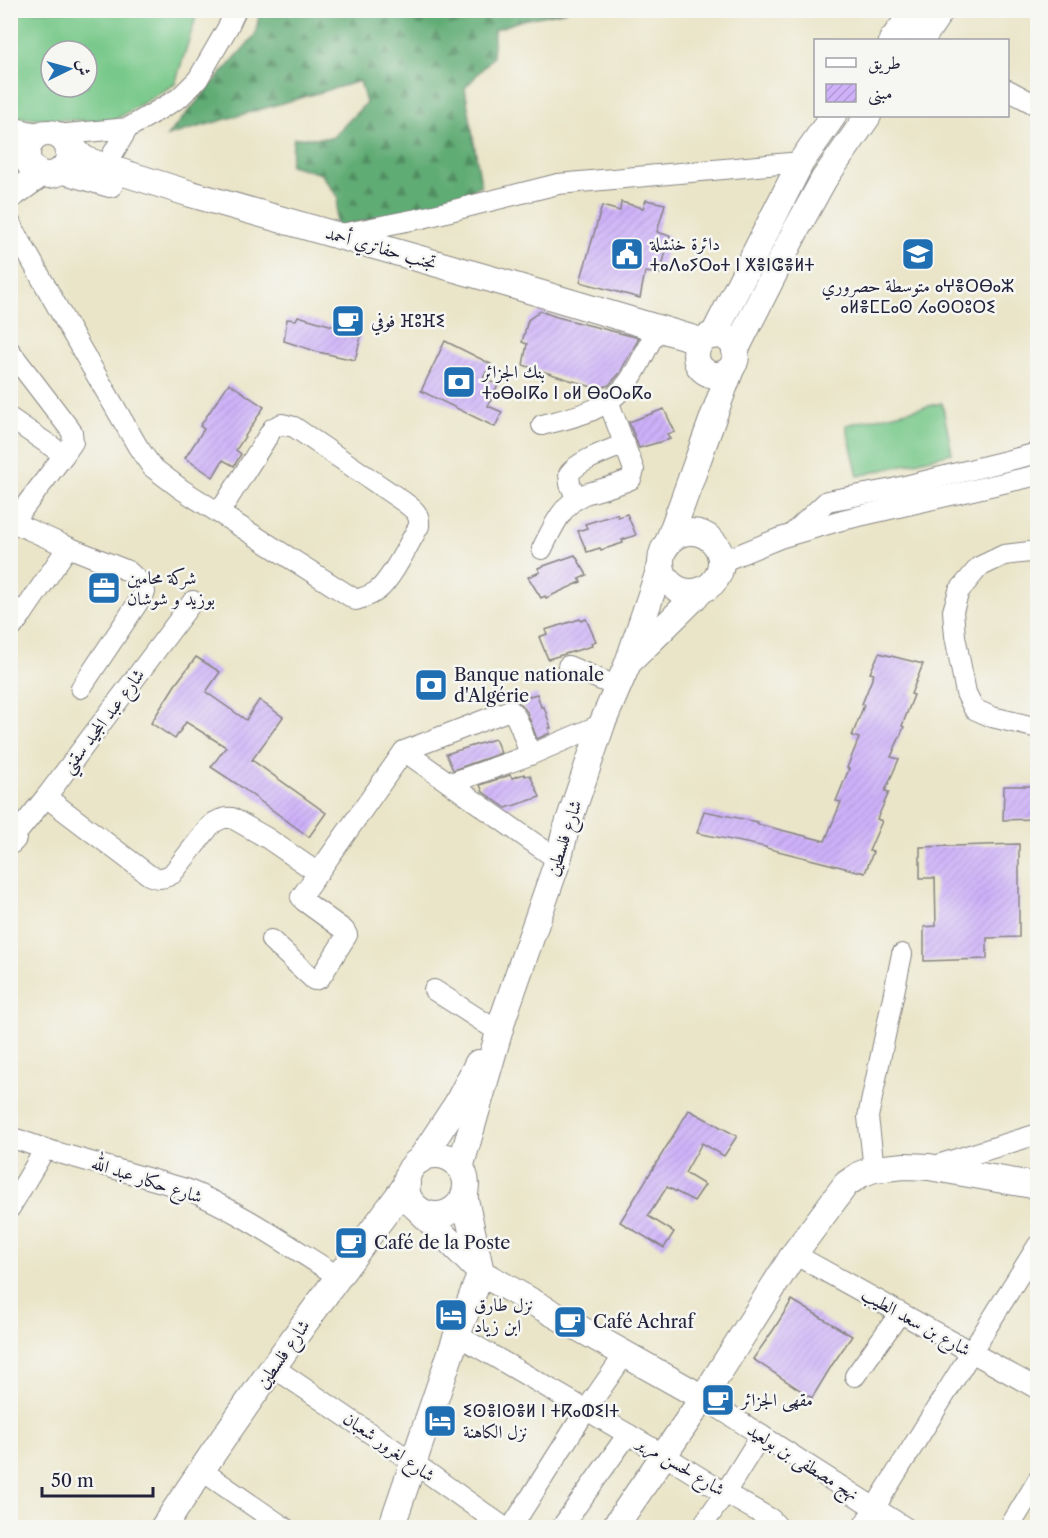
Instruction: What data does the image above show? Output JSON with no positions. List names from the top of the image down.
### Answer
{
  "streets": {
    "main road": ["تجنب حفاتري أحمد", "شارع فلسطين", "نهج مصطفى بن بولعيد"],
    "street": [
      "شارع عبد المجيد سقني",
      "شارع حكار عبد الله",
      "شارع بن سعد الطيب",
      "شارع لغرور شعبان",
      "شارع لحسن مرير"
    ]
  },
  "crossings": [
    ["تجنب حفاتري أحمد", "شارع فلسطين"],
    ["شارع فلسطين", "شارع حكار عبد الله"],
    ["شارع فلسطين", "شارع لغرور شعبان"],
    ["شارع فلسطين", "نهج مصطفى بن بولعيد"]
  ],
  "places": {
    "public building": ["دائرة خنشلة ⵜⴰⴷⴰⵢⵔⴰⵜ ⵏ ⵅⴻⵏⵛⴻⵍⵜ"],
    "school or university": ["متوسطة حصروري ⴰⵖⴻⵔⴱⴰⵣ ⴰⵍⴻⵎⵎⴰⵙ ⵃⴰⵙⵔⵓⵔⵉ"],
    "cafe": [
      "فوفي ⴼⵓⴼⵉ",
      "Café de la Poste",
      "Café Achraf",
      "مقهى الجزائر"
    ],
    "bank": ["بنك الجزائر ⵜⴰⴱⴰⵏⴽⴰ ⵏ ⴰⵍ ⴱⴰⵔⴰⴽⴰ", "Banque nationale d'Algérie"],
    "office": ["شركة محامين بوزيد و شوشان"],
    "hotel": ["نزل طارق ابن زياد", "ⵉⵙⴻⵏⵙⴻⵍ ⵏ ⵜⴽⴰⵀⵉⵏⵜ نزل الكاهنة"]
  },
  "legend": ["طريق", "مبنى"],
  "scale_bar": "50 m",
  "north": "right"
}
